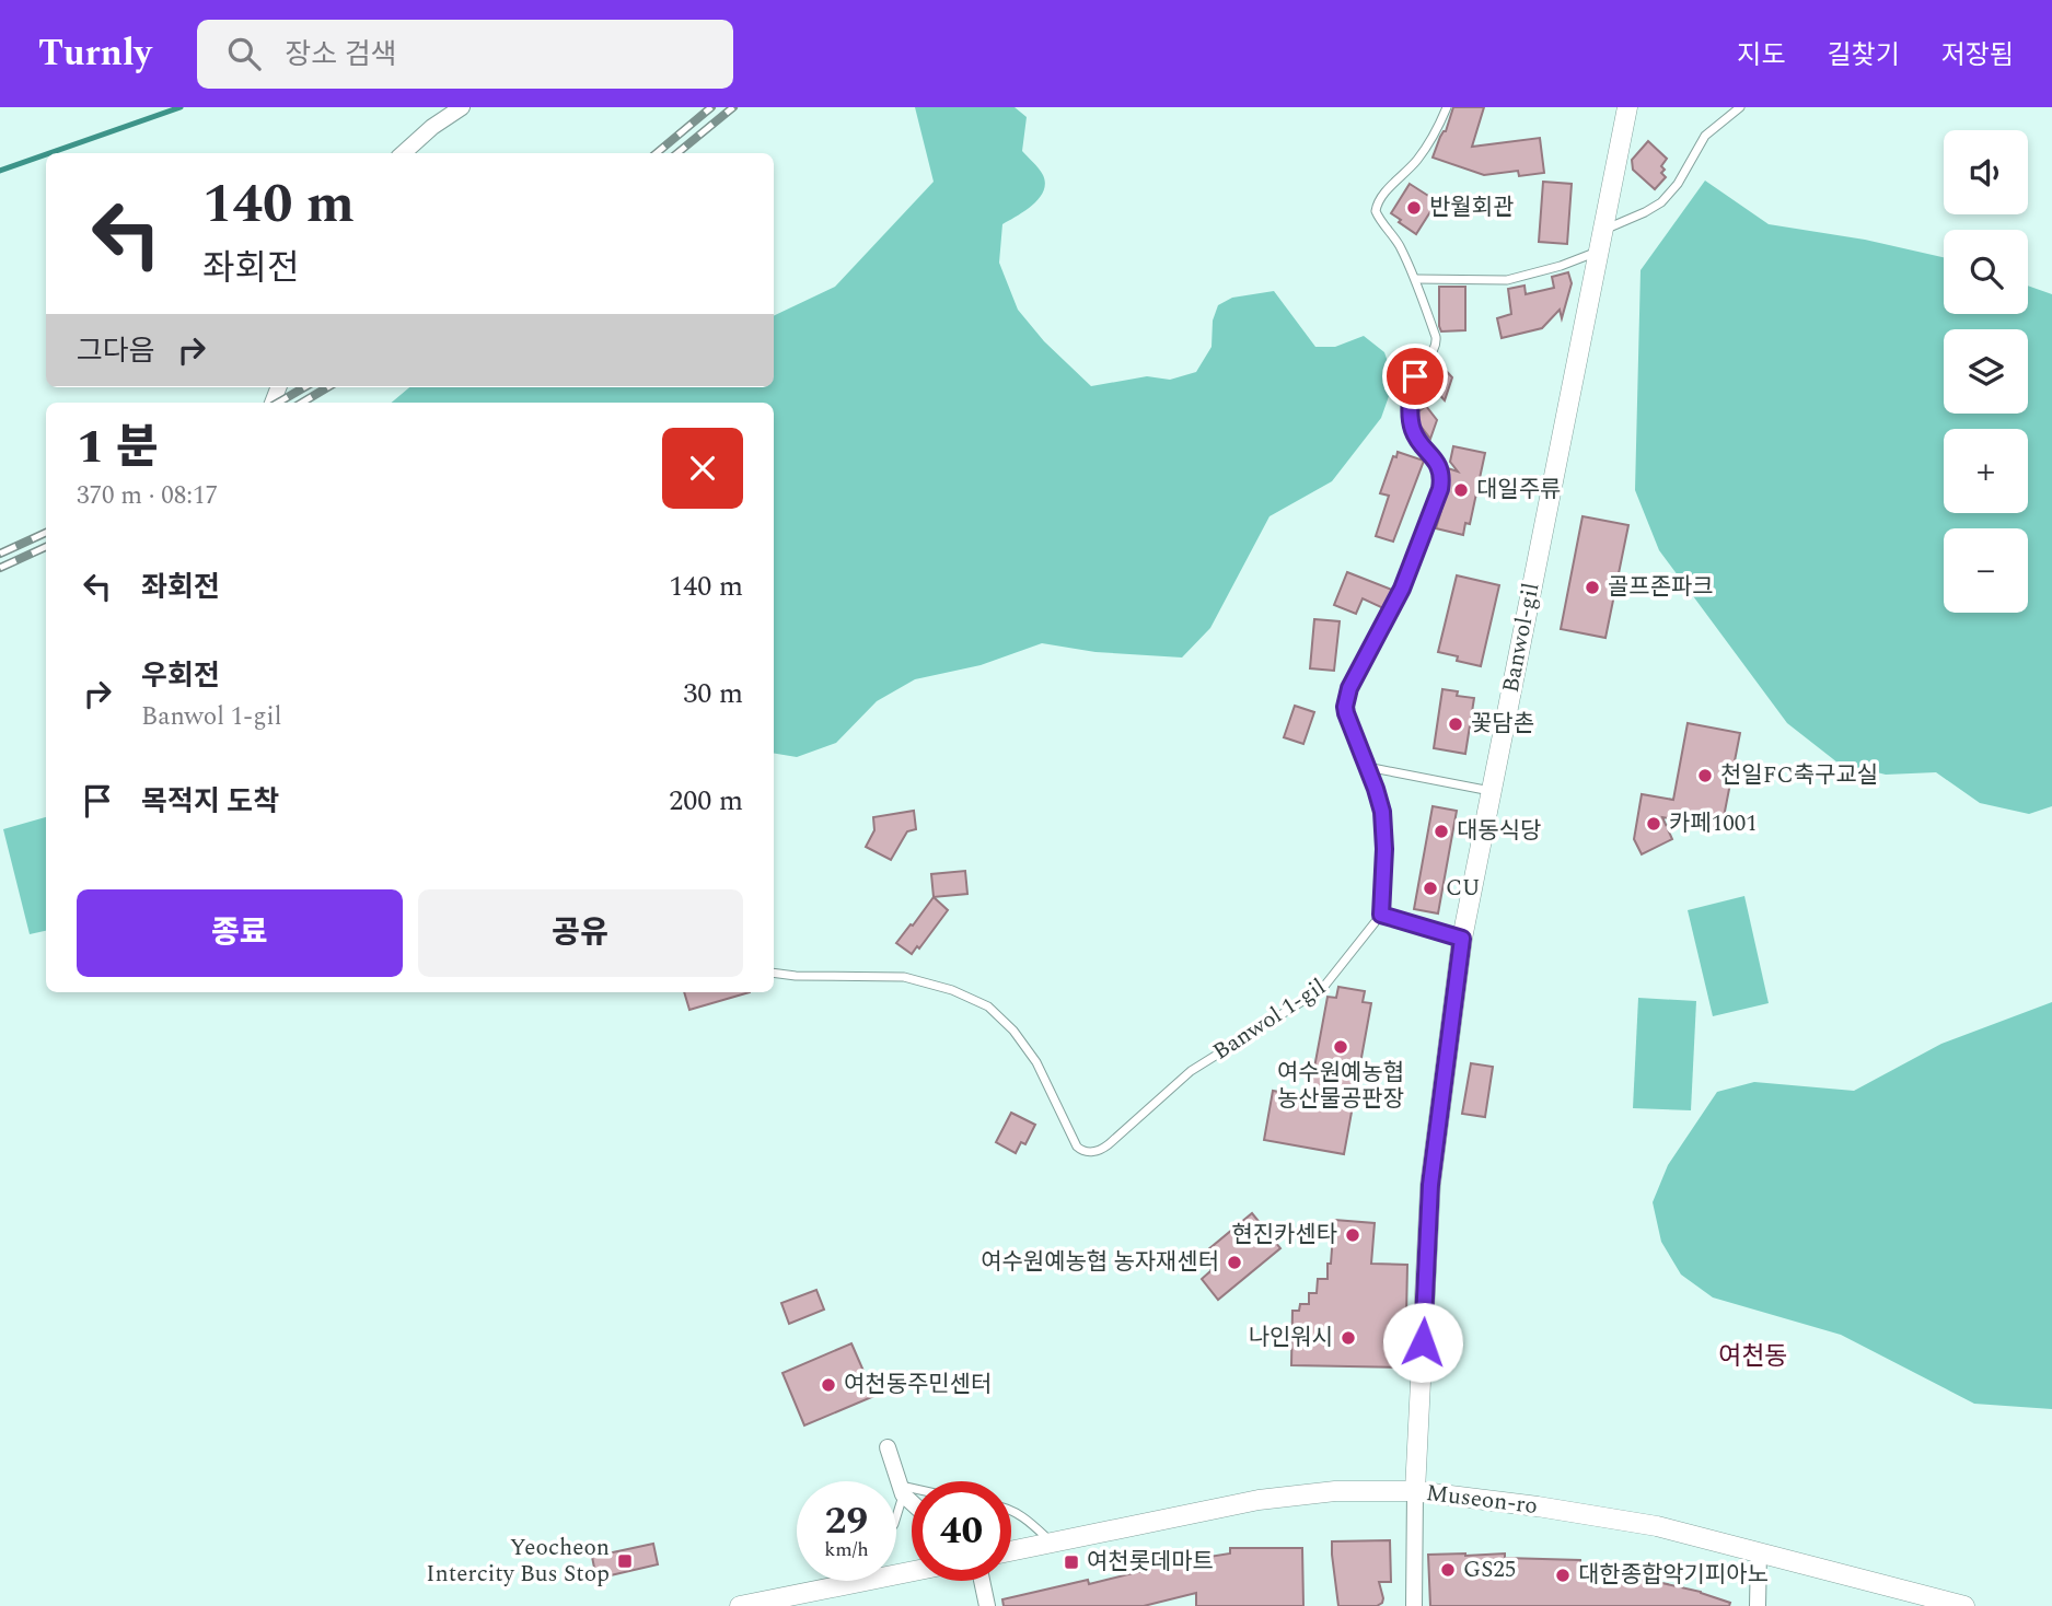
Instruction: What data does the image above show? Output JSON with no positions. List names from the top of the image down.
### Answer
{
  "streets": {
    "street": ["Banwol-gil", "Museon-ro"],
    "lane": ["Banwol 1-gil"]
  },
  "crossings": [
    ["Banwol-gil", "Museon-ro"]
  ],
  "districts": ["여천동"],
  "places": {
    "other": [
      "반월회관",
      "대일주류",
      "골프존파크",
      "꽃담촌",
      "천일FC축구교실",
      "카페1001",
      "대동식당",
      "CU",
      "여수원예농협 농산물공판장",
      "현진카센타",
      "여수원예농협 농자재센터",
      "나인워시",
      "여천동주민센터",
      "GS25",
      "대한종합악기피아노"
    ],
    "transit": ["Yeocheon Intercity Bus Stop", "여천롯데마트"]
  },
  "page": {
    "header": "Turnly",
    "search": "장소 검색",
    "nav": ["지도", "길찾기", "저장됨"],
    "map_buttons": ["+", "−"],
    "turn": ["140 m", "좌회전"],
    "then": "그다음",
    "heading": ["1 분", "370 m · 08:17"],
    "list": [
      {
        "name": "좌회전",
        "value": "140 m"
      },
      {
        "name": "우회전",
        "note": "Banwol 1-gil",
        "value": "30 m"
      },
      {
        "name": "목적지 도착",
        "value": "200 m"
      }
    ],
    "buttons": ["종료", "공유"],
    "speed": "29 km/h",
    "limit": "40"
  }
}
